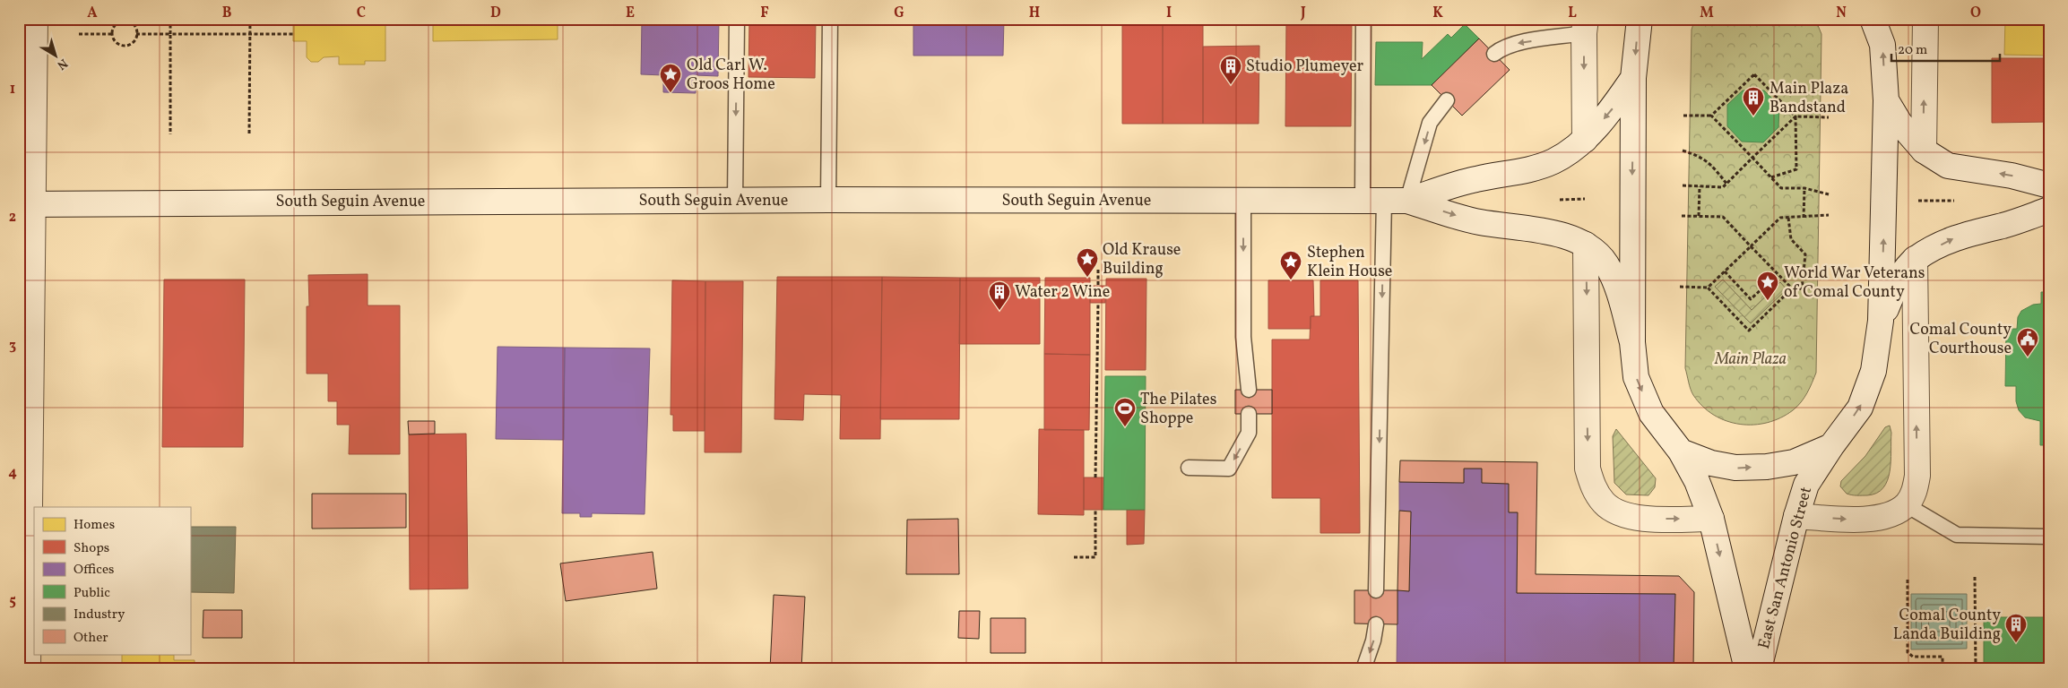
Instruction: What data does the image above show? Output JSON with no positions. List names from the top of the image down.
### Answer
{
  "streets": {
    "main road": ["South Seguin Avenue", "East San Antonio Street"]
  },
  "parks": ["Main Plaza"],
  "places": {
    "building": [
      "Studio Plumeyer",
      "Main Plaza Bandstand",
      "Water 2 Wine",
      "Comal County Landa Building"
    ],
    "place": [
      "Old Carl W. Groos Home",
      "Old Krause Building",
      "Stephen Klein House",
      "World War Veterans of Comal County"
    ],
    "public building": ["Comal County Courthouse"],
    "sports": ["The Pilates Shoppe"]
  },
  "legend": [
    "Homes",
    "Shops",
    "Offices",
    "Public",
    "Industry",
    "Other"
  ],
  "scale_bar": "20 m",
  "north": "bottom right",
  "grid": {
    "columns": [
      "A",
      "B",
      "C",
      "D",
      "E",
      "F",
      "G",
      "H",
      "I",
      "J",
      "K",
      "L",
      "M",
      "N",
      "O"
    ],
    "rows": [
      "1",
      "2",
      "3",
      "4",
      "5"
    ]
  }
}
